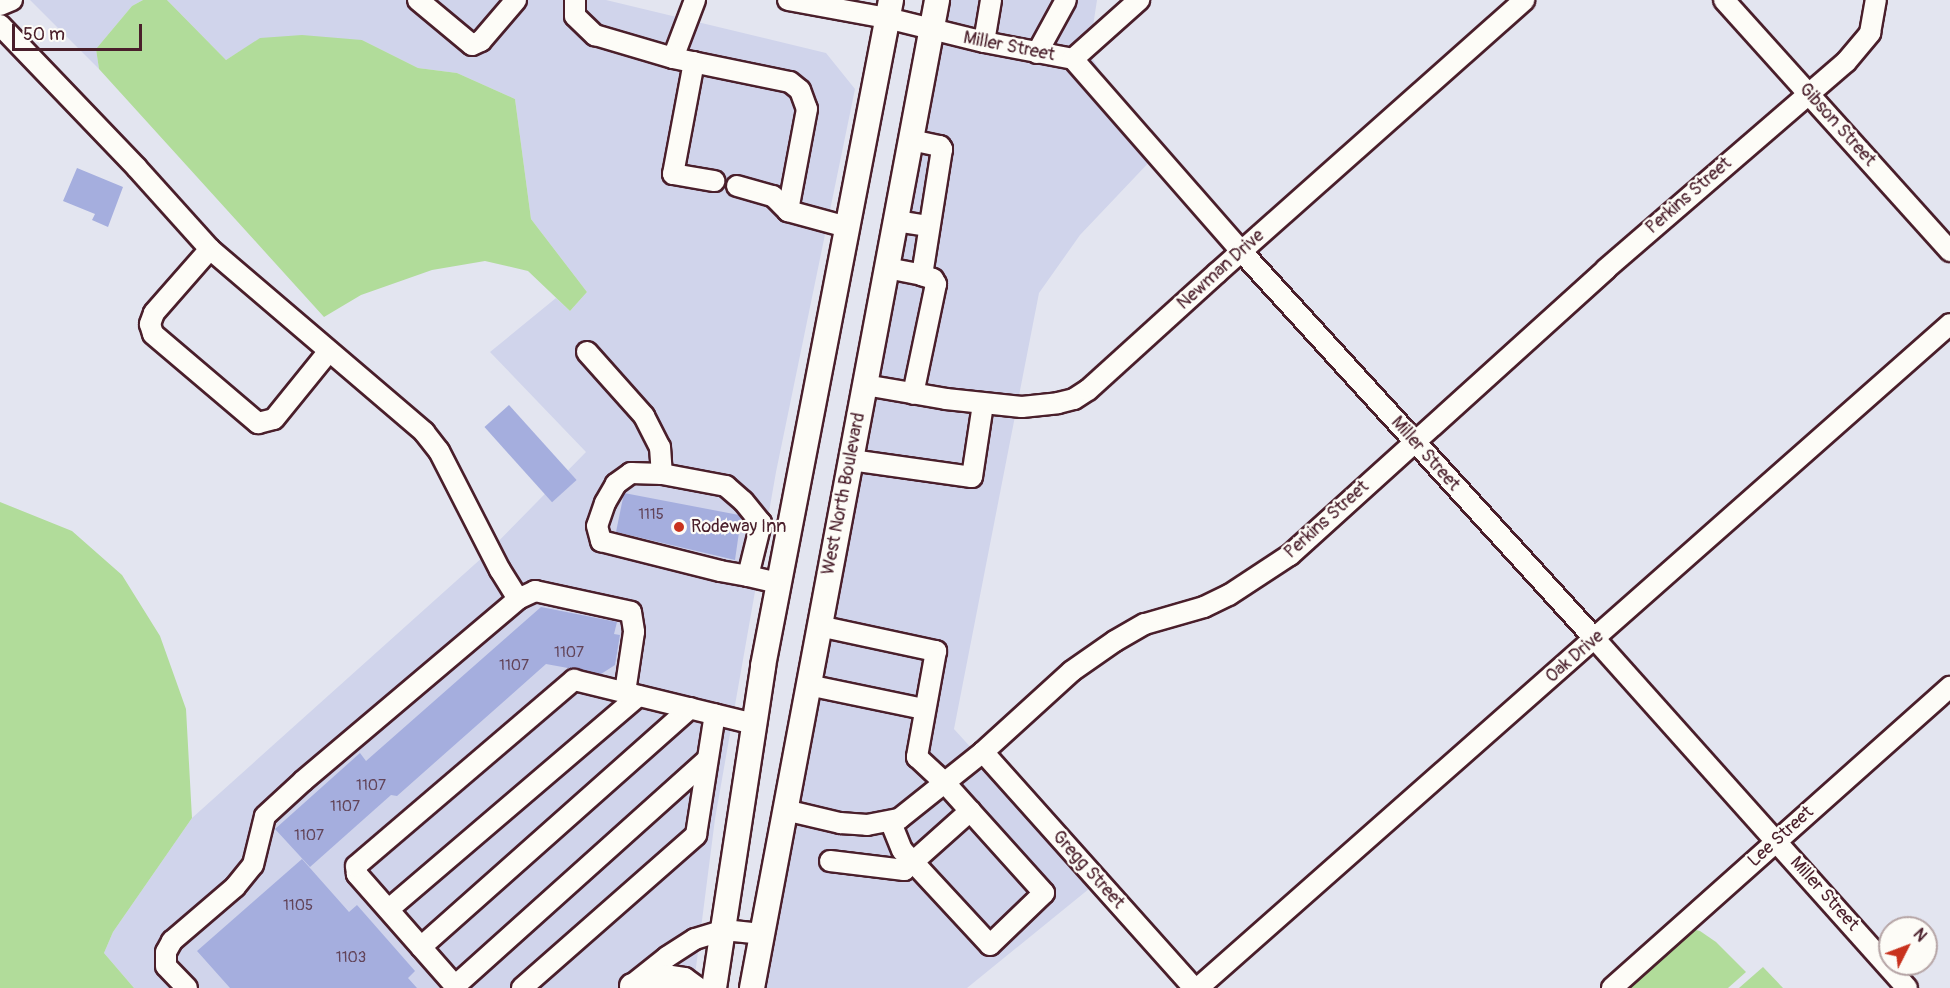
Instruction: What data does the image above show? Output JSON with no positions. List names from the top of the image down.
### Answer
{
  "streets": {
    "main road": ["West North Boulevard"],
    "street": [
      "Miller Street",
      "Gibson Street",
      "Perkins Street",
      "Newman Drive",
      "Oak Drive",
      "Lee Street",
      "Gregg Street"
    ]
  },
  "crossings": [
    ["Miller Street", "Perkins Street"],
    ["Miller Street", "Newman Drive"],
    ["Miller Street", "West North Boulevard"],
    ["Miller Street", "Oak Drive"],
    ["Miller Street", "Lee Street"],
    ["Gibson Street", "Perkins Street"],
    ["Perkins Street", "West North Boulevard"],
    ["Perkins Street", "Gregg Street"],
    ["Newman Drive", "West North Boulevard"],
    ["Oak Drive", "Gregg Street"]
  ],
  "places": ["Rodeway Inn"],
  "house_numbers": [
    "1115",
    "1107",
    "1107",
    "1107",
    "1107",
    "1107",
    "1105",
    "1103"
  ],
  "scale_bar": "50 m",
  "north": "top right"
}
